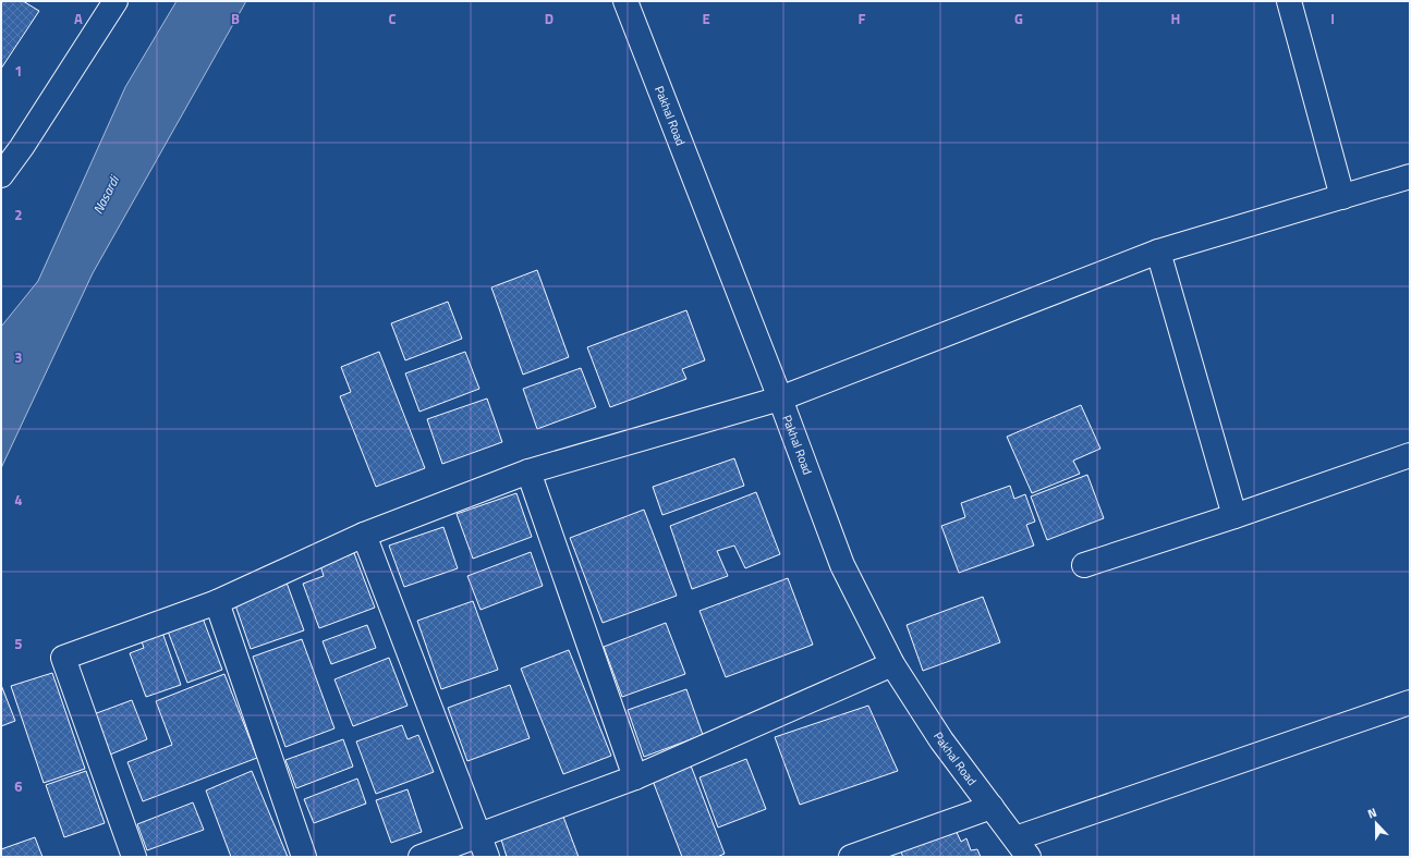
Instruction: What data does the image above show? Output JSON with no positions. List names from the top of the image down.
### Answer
{
  "streets": {
    "street": ["Pakhal Road"]
  },
  "water": ["Nasardi"],
  "north": "top",
  "grid": {
    "columns": [
      "A",
      "B",
      "C",
      "D",
      "E",
      "F",
      "G",
      "H",
      "I"
    ],
    "rows": [
      "1",
      "2",
      "3",
      "4",
      "5",
      "6"
    ]
  }
}
